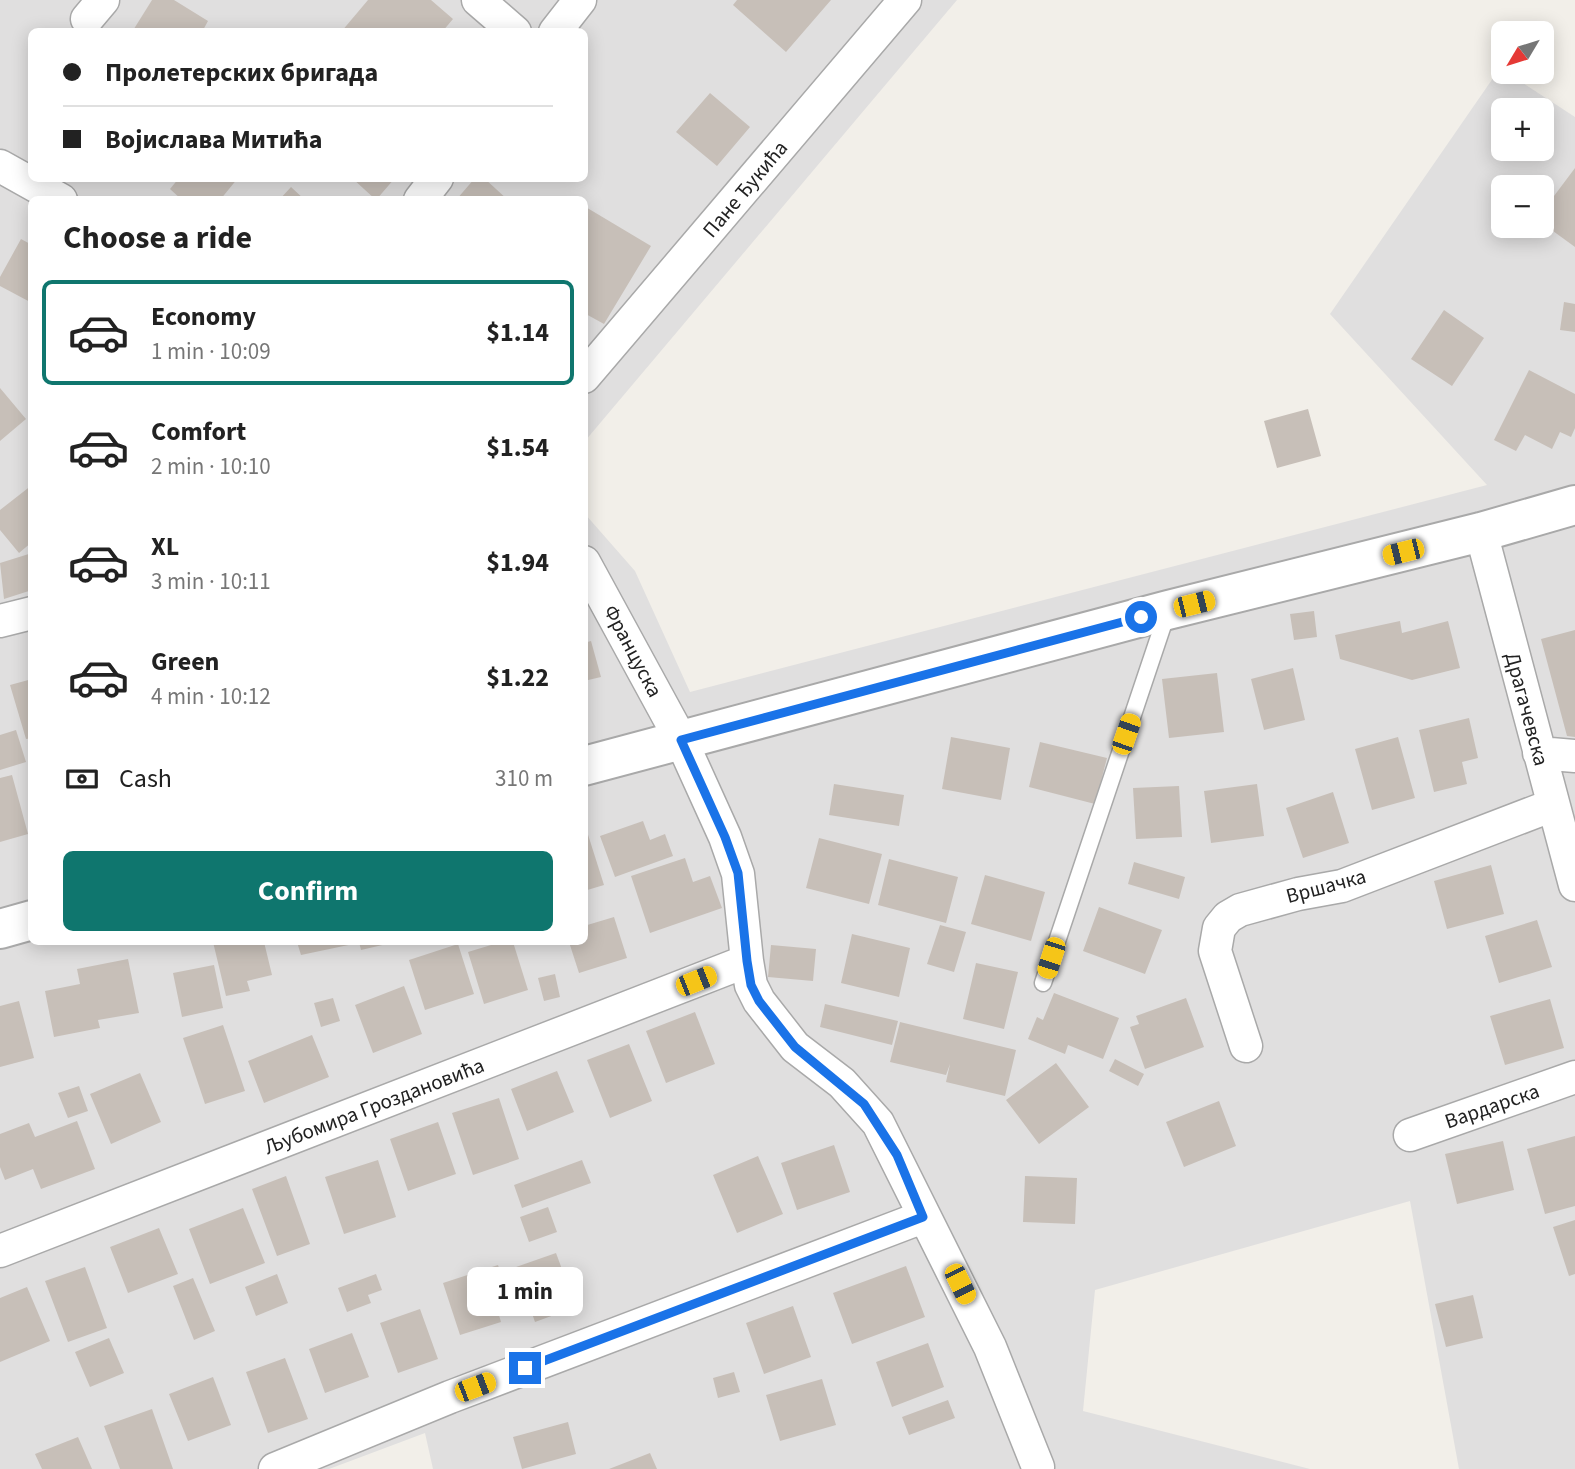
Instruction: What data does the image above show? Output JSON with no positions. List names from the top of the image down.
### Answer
{
  "streets": {
    "street": [
      "Пане Ђукића",
      "Француска",
      "Драгачевска",
      "Вршачка",
      "Љубомира Гроздановића",
      "Вардарска"
    ]
  },
  "crossings": [
    ["Француска", "Љубомира Гроздановића"],
    ["Драгачевска", "Вршачка"]
  ],
  "north": "bottom left",
  "page": {
    "map_buttons": ["+", "−"],
    "banner": ["Пролетерских бригада", "Војислава Митића"],
    "heading": "Choose a ride",
    "list": [
      {
        "name": "Economy",
        "note": "1 min · 10:09",
        "value": "$1.14"
      },
      {
        "name": "Comfort",
        "note": "2 min · 10:10",
        "value": "$1.54"
      },
      {
        "name": "XL",
        "note": "3 min · 10:11",
        "value": "$1.94"
      },
      {
        "name": "Green",
        "note": "4 min · 10:12",
        "value": "$1.22"
      }
    ],
    "pay": ["Cash", "310 m"],
    "buttons": "Confirm",
    "bubble": "1 min"
  }
}
